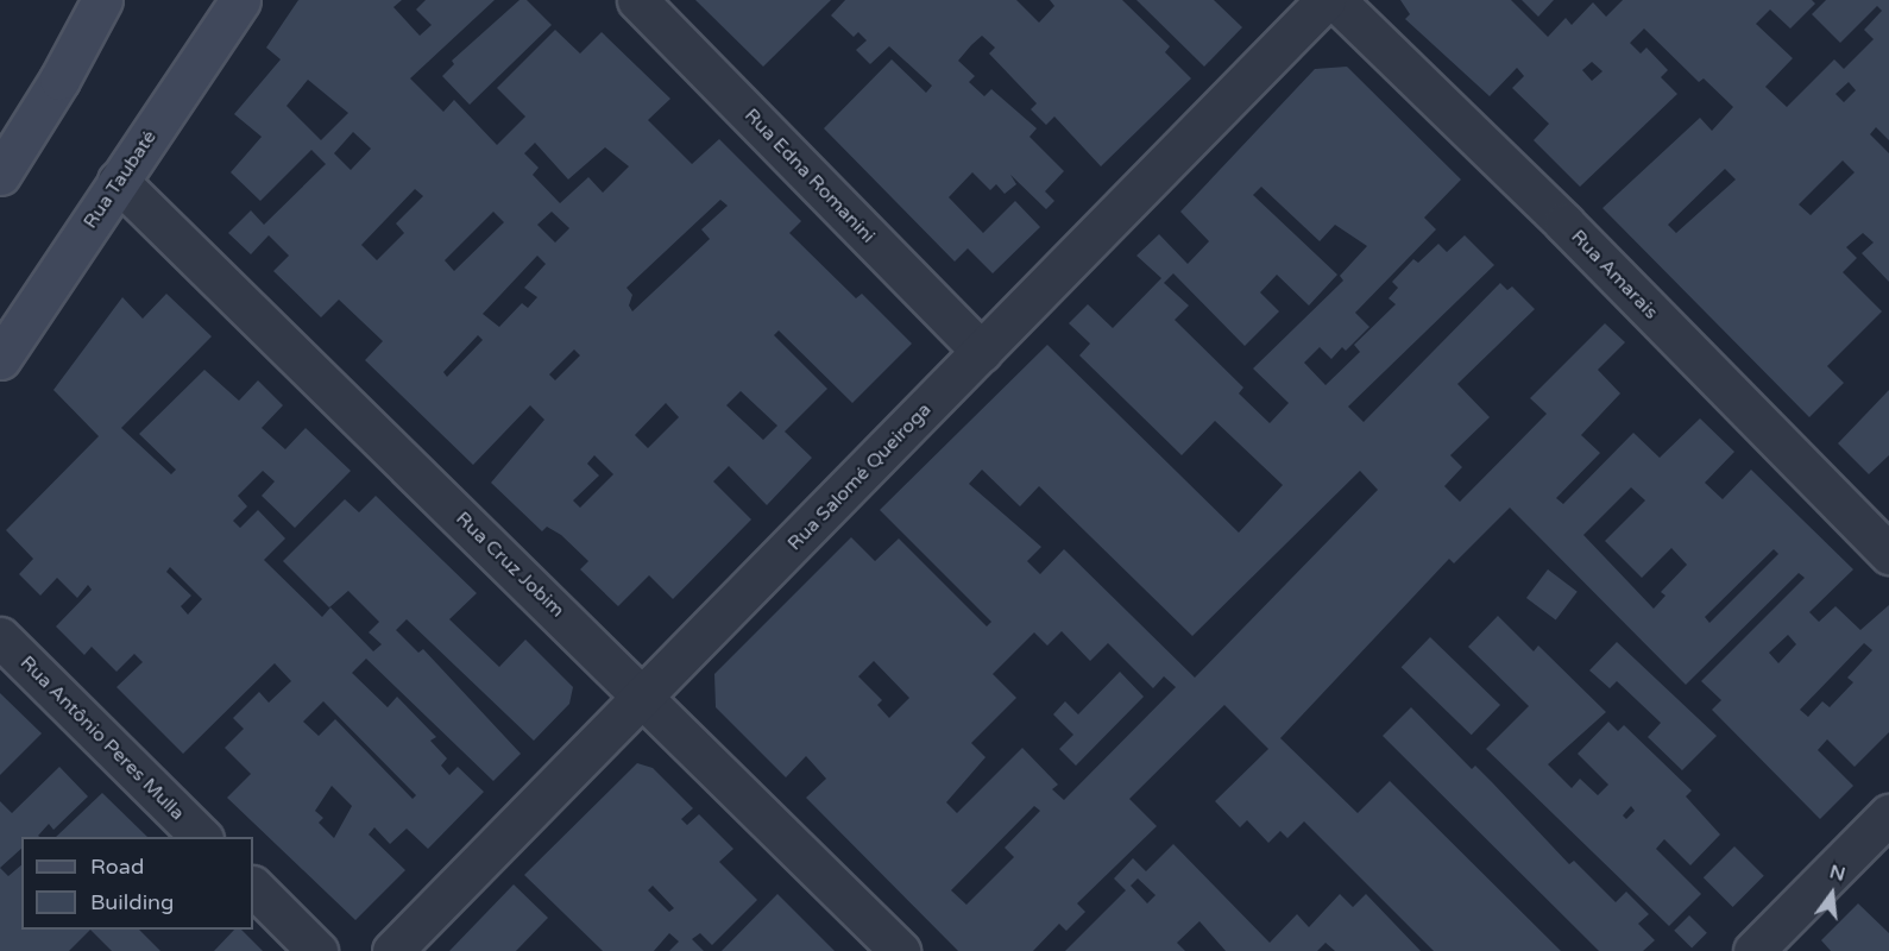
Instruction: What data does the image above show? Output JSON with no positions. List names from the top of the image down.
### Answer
{
  "streets": {
    "main road": ["Rua Taubaté"],
    "street": [
      "Rua Edna Romanini",
      "Rua Amarais",
      "Rua Salomé Queiroga",
      "Rua Cruz Jobim",
      "Rua Antônio Peres Mulla"
    ]
  },
  "crossings": [
    ["Rua Edna Romanini", "Rua Salomé Queiroga"],
    ["Rua Taubaté", "Rua Cruz Jobim"],
    ["Rua Salomé Queiroga", "Rua Cruz Jobim"]
  ],
  "legend": ["Road", "Building"],
  "north": "top"
}
